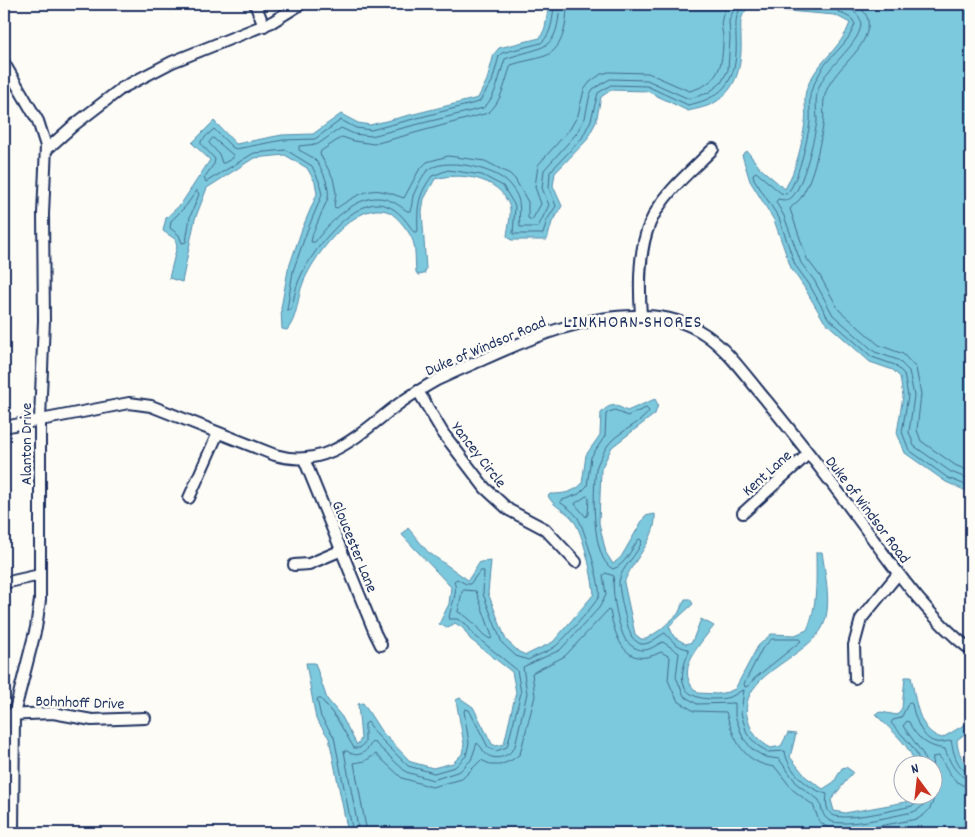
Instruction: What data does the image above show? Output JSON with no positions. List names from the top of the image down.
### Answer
{
  "streets": {
    "street": [
      "Duke of Windsor Road",
      "Alanton Drive",
      "Yancey Circle",
      "Kent Lane",
      "Gloucester Lane",
      "Bohnhoff Drive"
    ]
  },
  "crossings": [
    ["Duke of Windsor Road", "Alanton Drive"],
    ["Duke of Windsor Road", "Yancey Circle"],
    ["Duke of Windsor Road", "Kent Lane"],
    ["Duke of Windsor Road", "Gloucester Lane"],
    ["Alanton Drive", "Bohnhoff Drive"]
  ],
  "districts": ["LINKHORN SHORES"],
  "north": "top"
}
